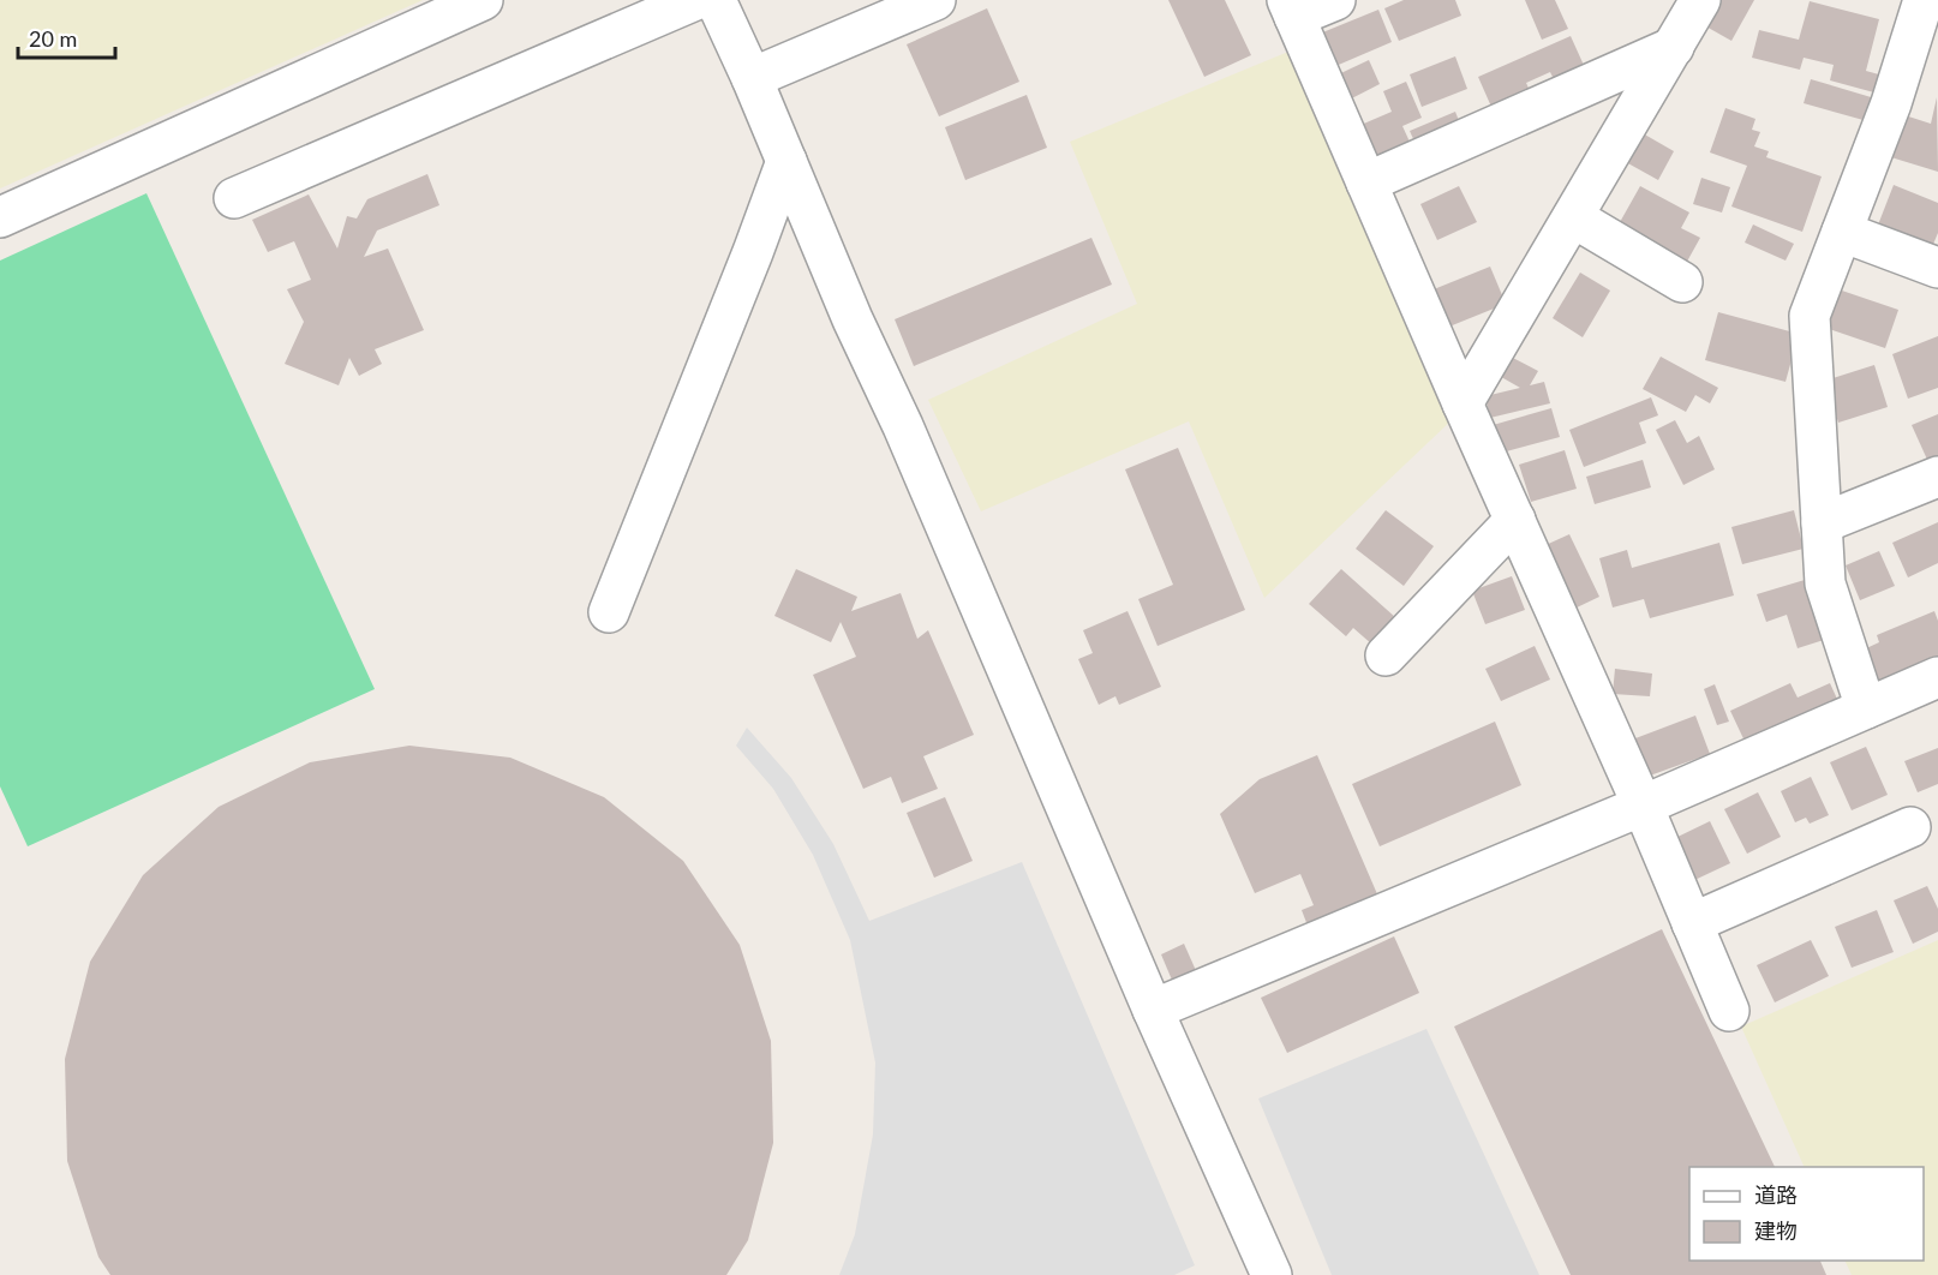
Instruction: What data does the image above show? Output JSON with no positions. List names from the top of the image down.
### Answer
{
  "legend": ["道路", "建物"],
  "scale_bar": "20 m"
}
